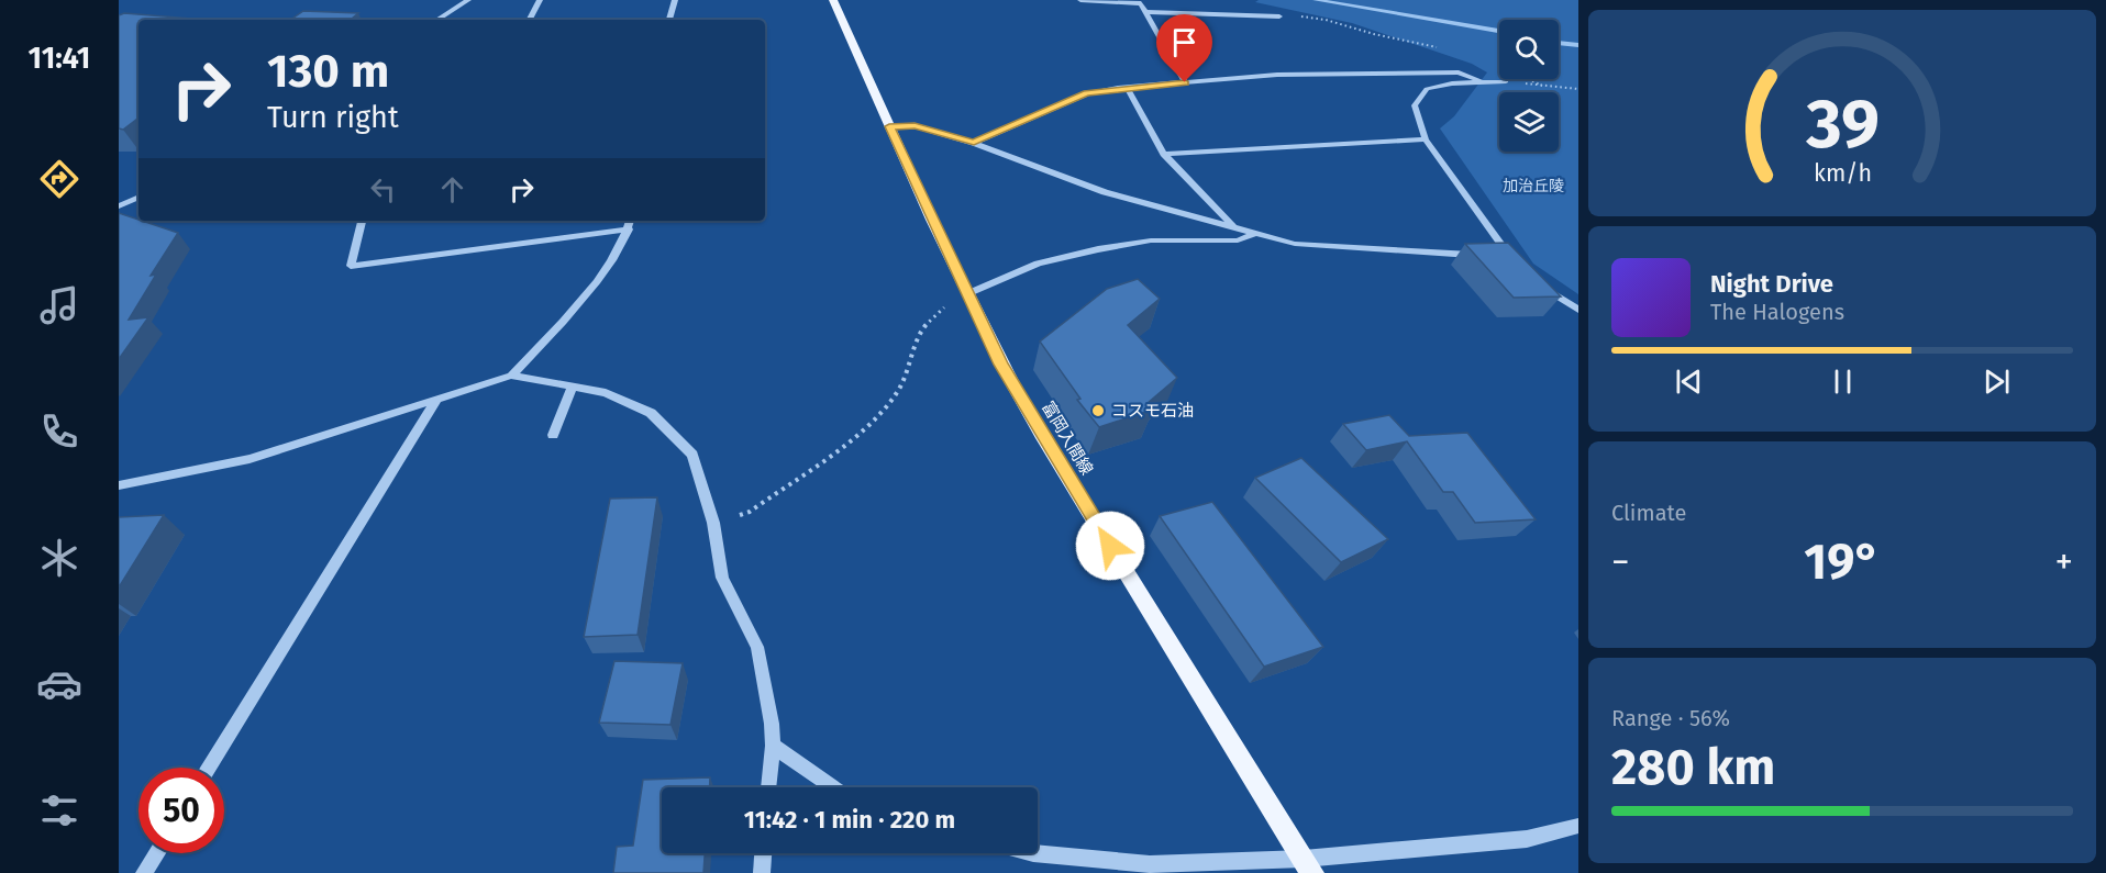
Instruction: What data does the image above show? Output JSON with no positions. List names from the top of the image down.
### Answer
{
  "streets": {
    "main road": ["富岡入間線"]
  },
  "parks": ["加治丘陵"],
  "places": ["コスモ石油"],
  "page": {
    "tabs": "11:41",
    "turn": ["130 m", "Turn right"],
    "song": ["Night Drive", "The Halogens"],
    "tile": [
      "Climate",
      ["Range · 56%", "280 km"]
    ],
    "heat": ["−", "19°", "+"],
    "limit": "50",
    "trip": "11:42 · 1 min · 220 m",
    "gauge": ["39", "km/h"]
  }
}
